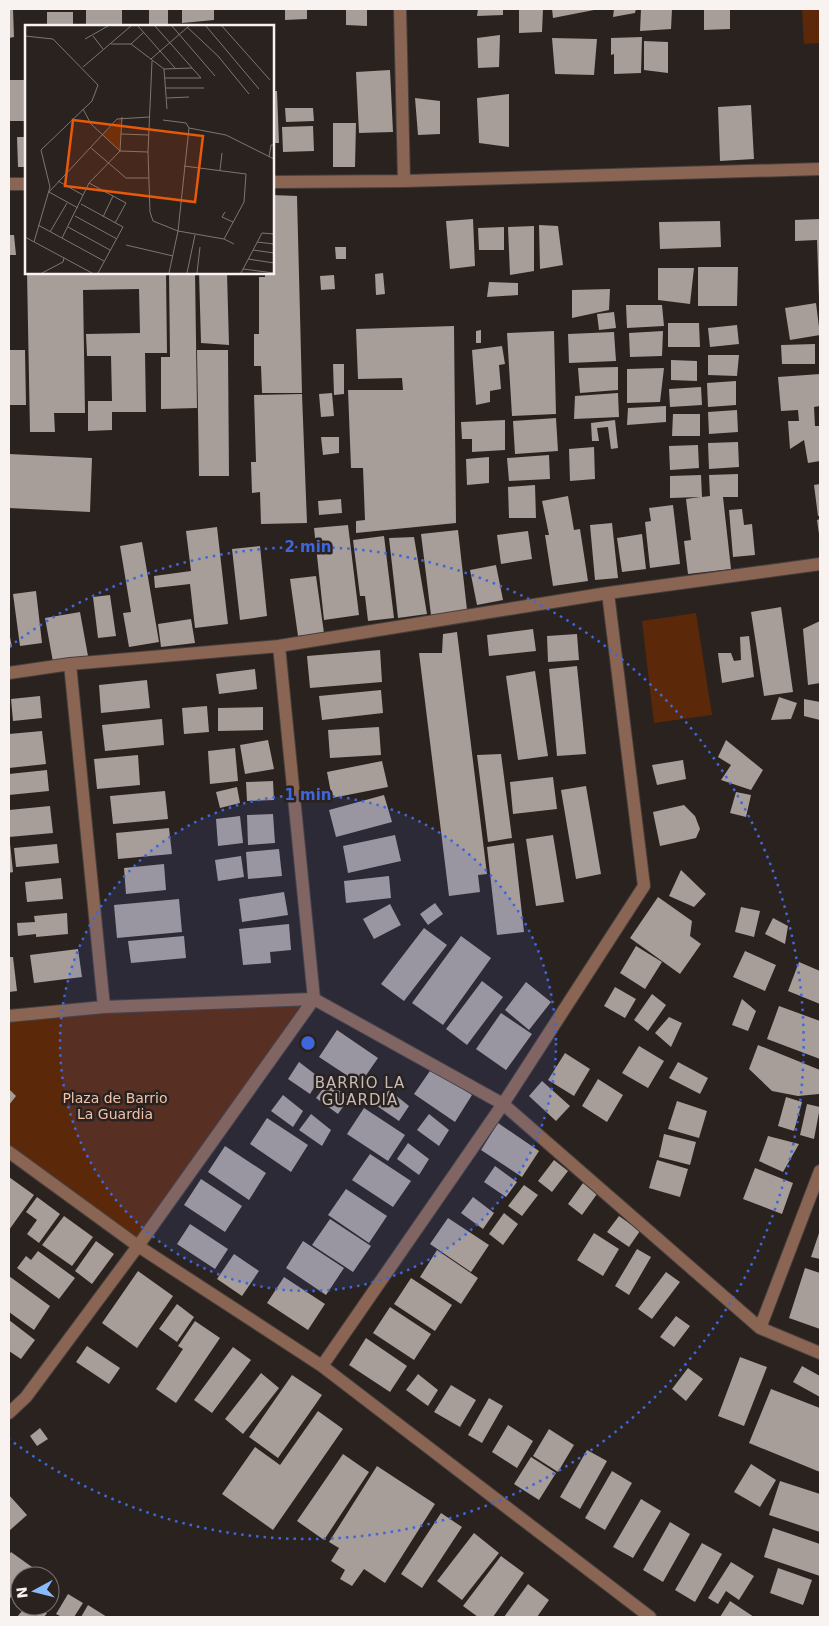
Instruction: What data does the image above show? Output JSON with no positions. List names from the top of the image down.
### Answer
{
  "districts": ["BARRIO LA GUARDIA"],
  "parks": ["Plaza de Barrio La Guardia"],
  "north": "left",
  "rings": ["2 min", "1 min"]
}
